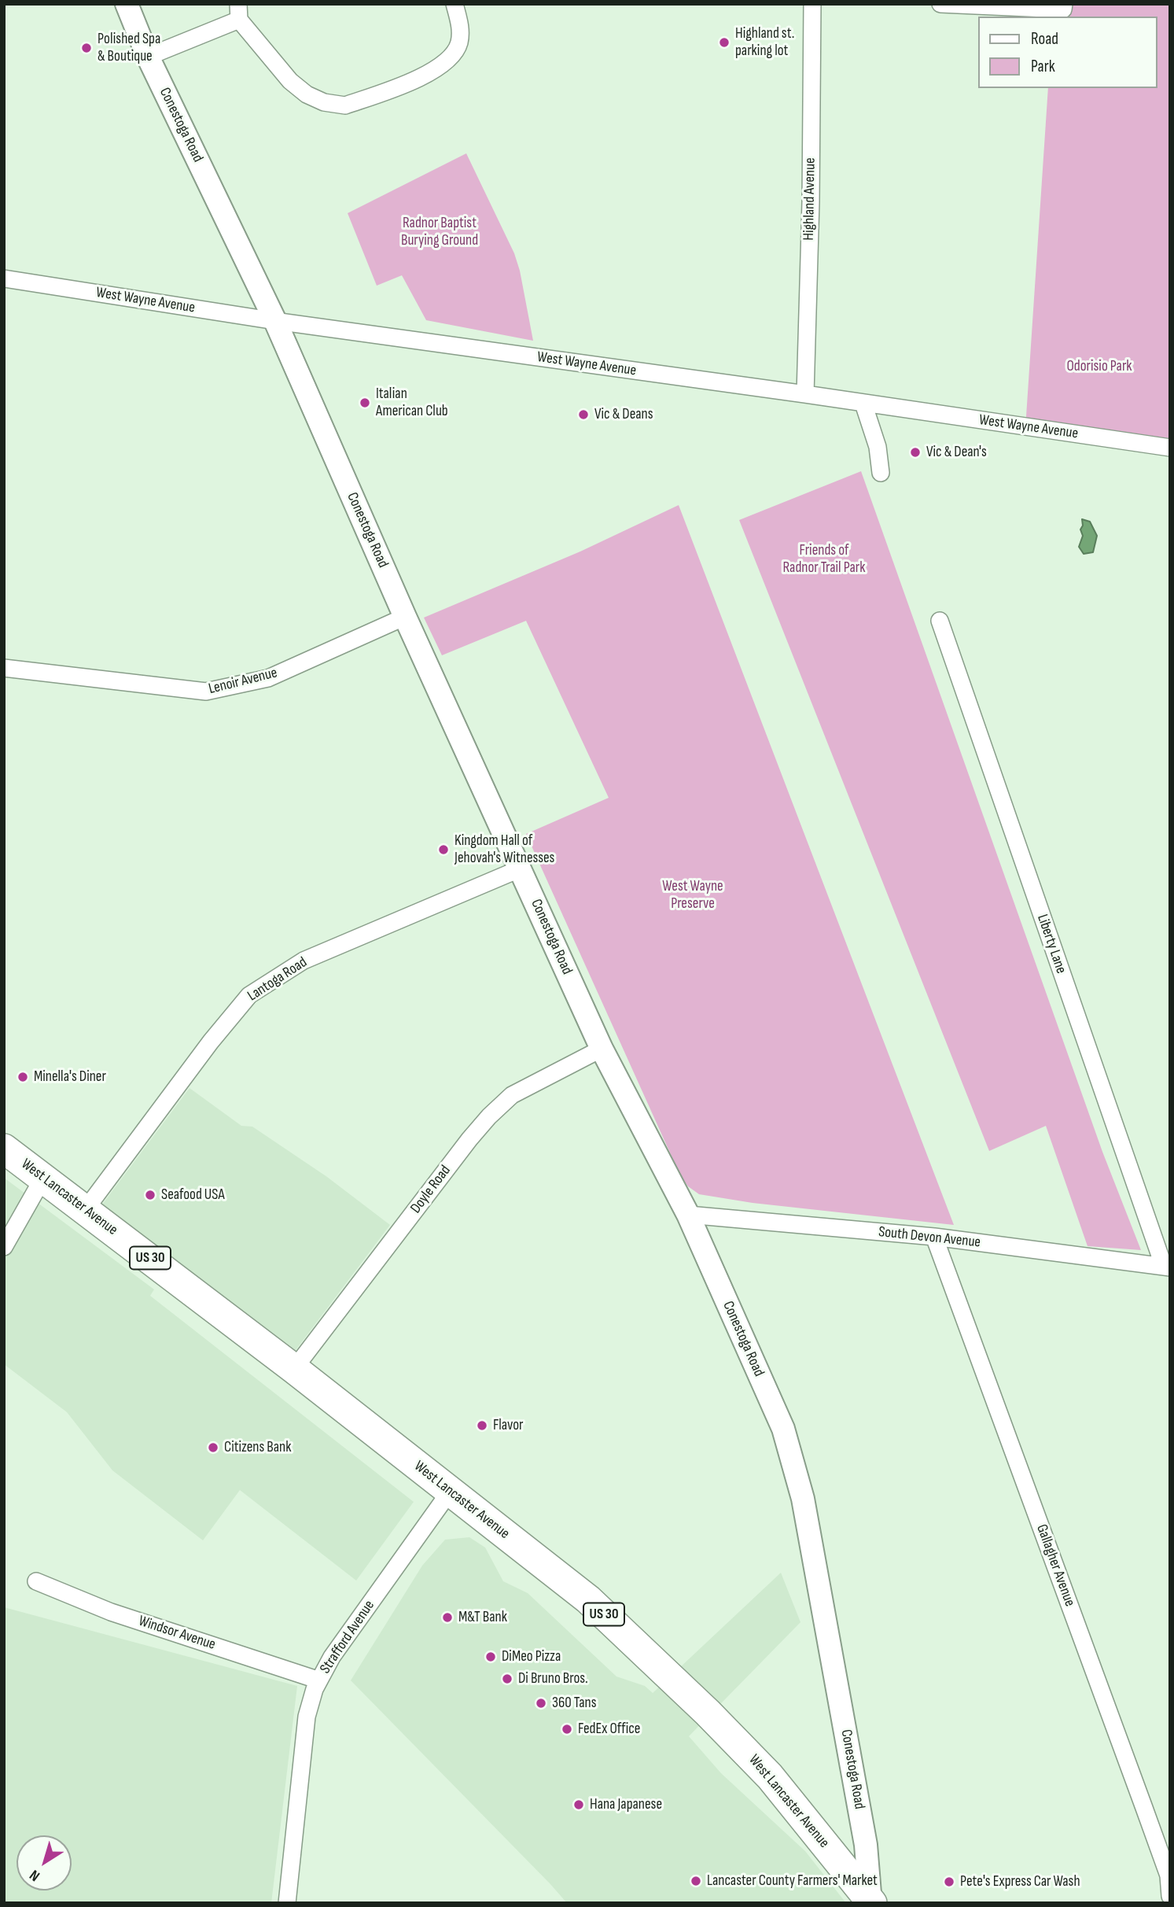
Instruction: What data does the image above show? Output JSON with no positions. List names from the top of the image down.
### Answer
{
  "streets": {
    "highway": ["West Lancaster Avenue", "US 30"],
    "main road": ["Conestoga Road"],
    "street": [
      "Highland Avenue",
      "West Wayne Avenue",
      "Lenoir Avenue",
      "Liberty Lane",
      "Lantoga Road",
      "Doyle Road",
      "South Devon Avenue",
      "Gallagher Avenue",
      "Windsor Avenue",
      "Strafford Avenue"
    ]
  },
  "crossings": [
    ["Conestoga Road", "West Wayne Avenue"],
    ["Conestoga Road", "Lenoir Avenue"],
    ["Conestoga Road", "Lantoga Road"],
    ["Conestoga Road", "Doyle Road"],
    ["Conestoga Road", "West Lancaster Avenue"],
    ["Conestoga Road", "South Devon Avenue"],
    ["Highland Avenue", "West Wayne Avenue"],
    ["Liberty Lane", "South Devon Avenue"],
    ["Lantoga Road", "West Lancaster Avenue"],
    ["Doyle Road", "West Lancaster Avenue"],
    ["West Lancaster Avenue", "Strafford Avenue"],
    ["South Devon Avenue", "Gallagher Avenue"],
    ["Windsor Avenue", "Strafford Avenue"]
  ],
  "parks": [
    "Radnor Baptist Burying Ground",
    "Odorisio Park",
    "Friends of Radnor Trail Park",
    "West Wayne Preserve"
  ],
  "places": [
    "Highland st. parking lot",
    "Polished Spa & Boutique",
    "Italian American Club",
    "Vic & Deans",
    "Vic & Dean's",
    "Kingdom Hall of Jehovah's Witnesses",
    "Minella's Diner",
    "Seafood USA",
    "Flavor",
    "Citizens Bank",
    "M&T Bank",
    "DiMeo Pizza",
    "Di Bruno Bros.",
    "360 Tans",
    "FedEx Office",
    "Hana Japanese",
    "Lancaster County Farmers' Market",
    "Pete's Express Car Wash"
  ],
  "legend": ["Road", "Park"],
  "north": "bottom left"
}
